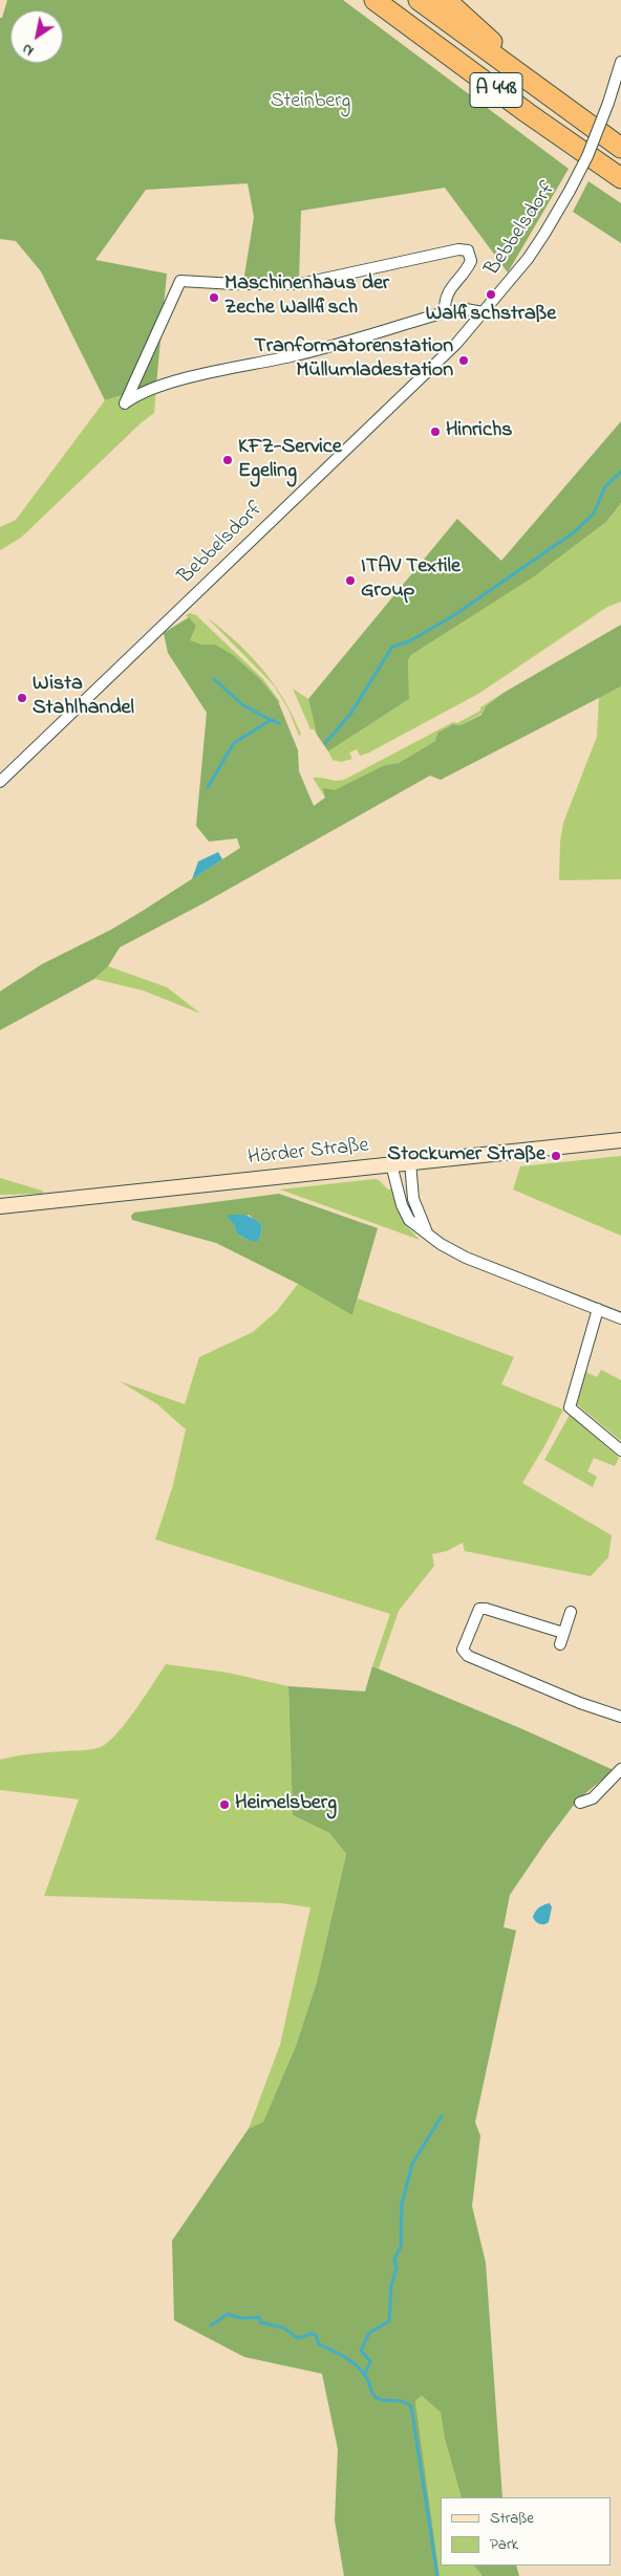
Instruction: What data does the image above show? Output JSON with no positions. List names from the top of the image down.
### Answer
{
  "streets": {
    "highway": ["A 448"],
    "main road": ["Hörder Straße"],
    "street": ["Bebbelsdorf"]
  },
  "parks": ["Steinberg"],
  "places": [
    "Walfischstraße",
    "Maschinenhaus der Zeche Wallfisch",
    "Tranformatorenstation Müllumladestation",
    "Hinrichs",
    "KFZ-Service Egeling",
    "ITAV Textile Group",
    "Wista Stahlhandel",
    "Stockumer Straße",
    "Heimelsberg"
  ],
  "legend": ["Straße", "Park"],
  "north": "bottom left"
}
